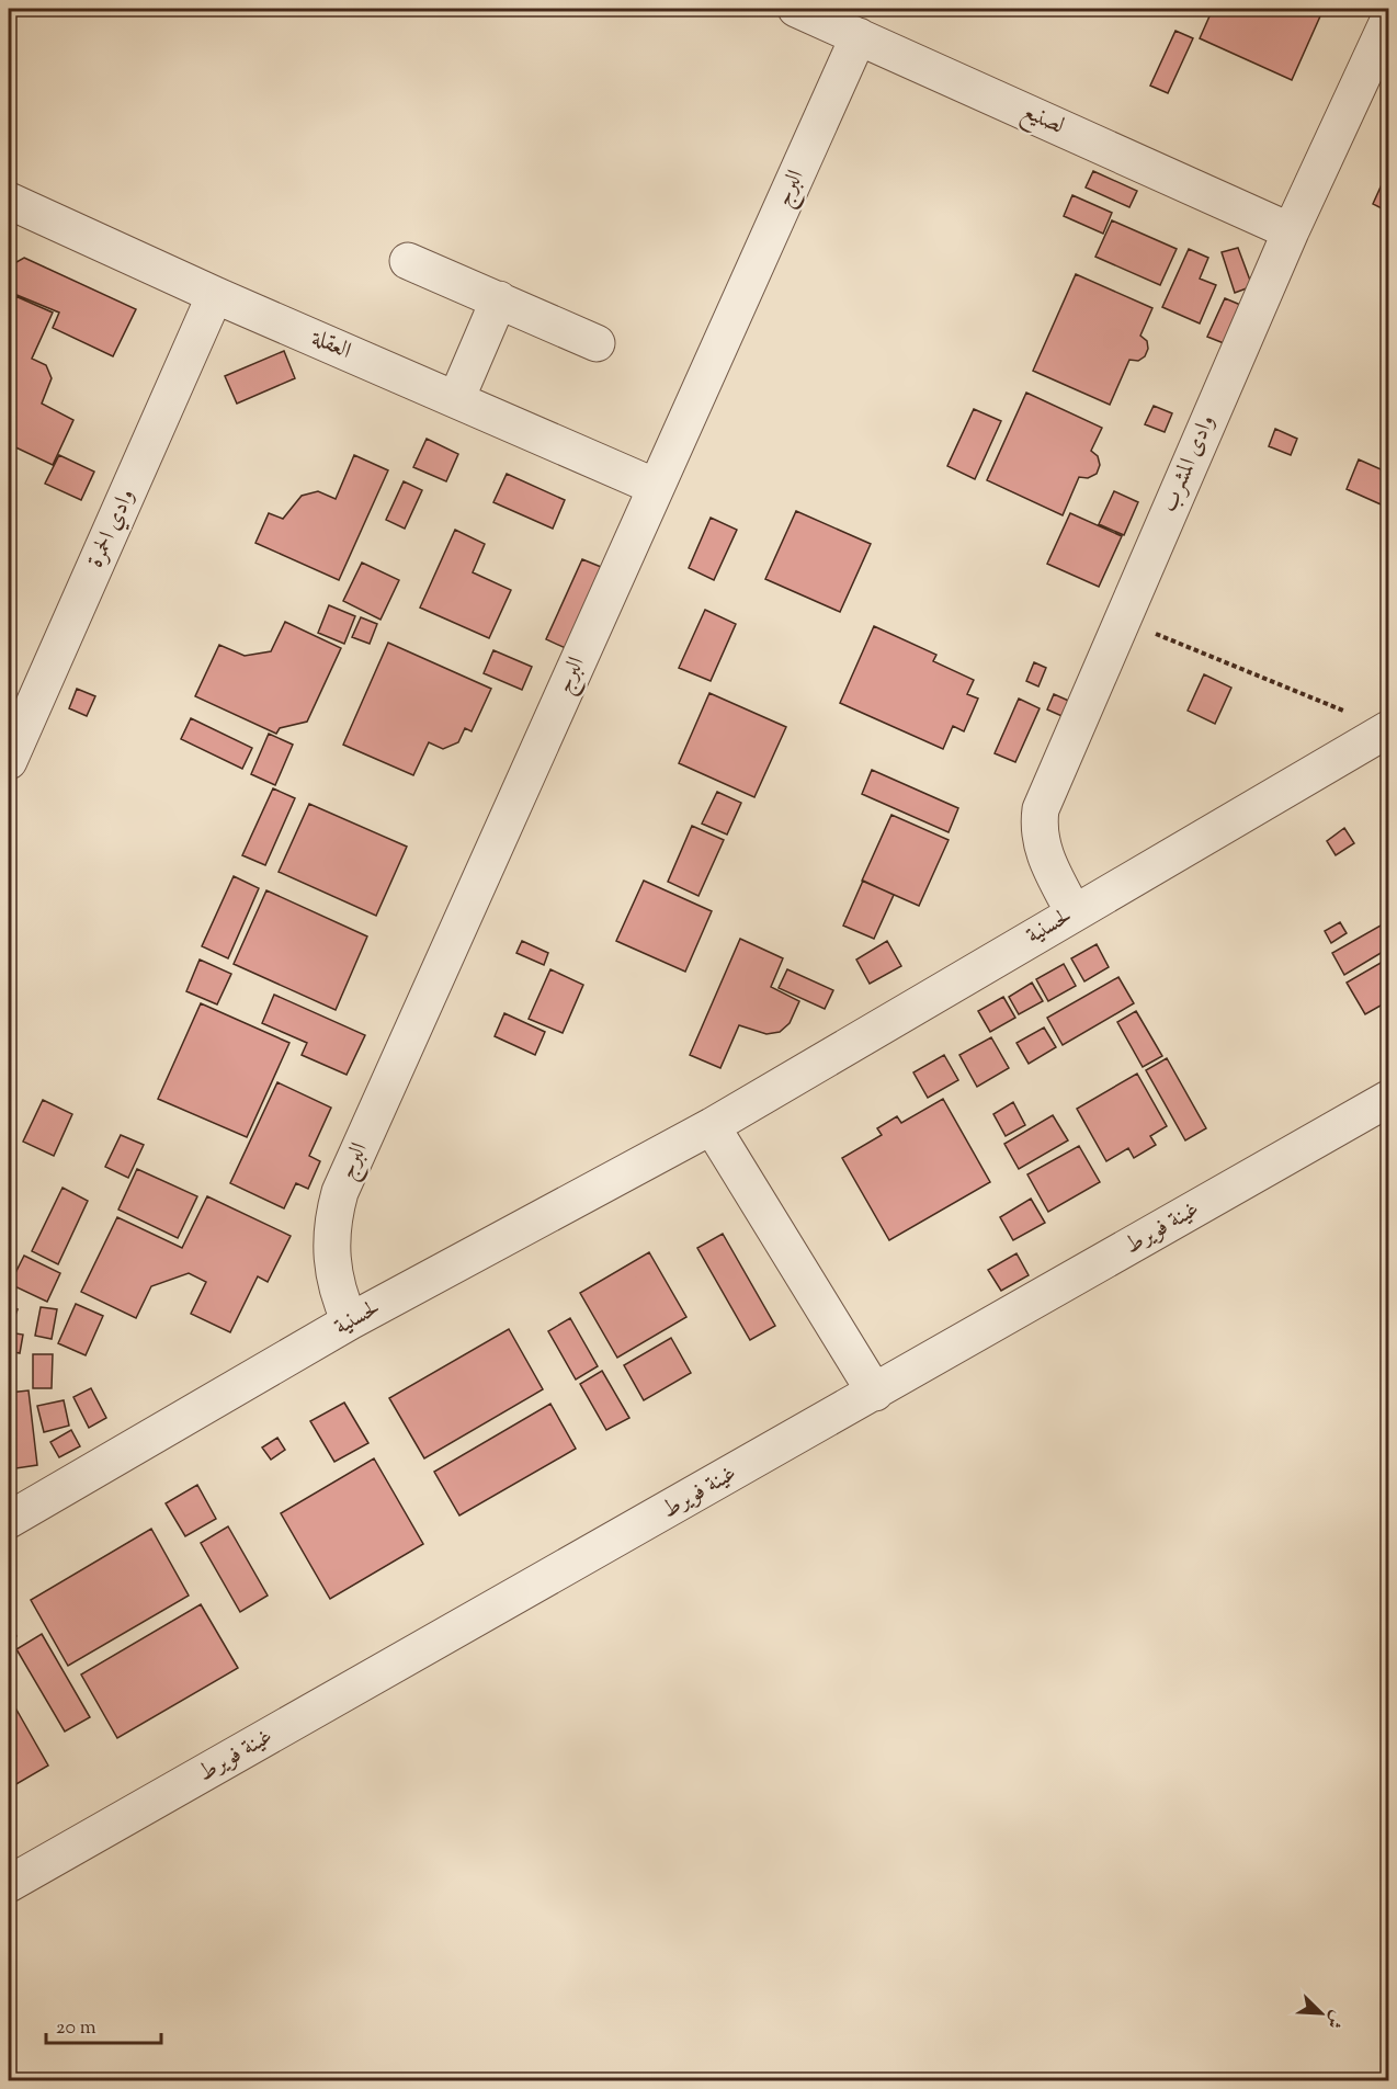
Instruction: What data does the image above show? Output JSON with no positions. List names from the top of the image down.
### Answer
{
  "streets": {
    "street": [
      "لصنيع",
      "البرج",
      "العقلة",
      "وادى المشرب",
      "وادي الحمرة",
      "لحسنية",
      "غينة فويرط"
    ]
  },
  "crossings": [
    ["لصنيع", "البرج"],
    ["لصنيع", "وادى المشرب"],
    ["البرج", "العقلة"],
    ["البرج", "لحسنية"],
    ["العقلة", "وادي الحمرة"],
    ["وادى المشرب", "لحسنية"]
  ],
  "scale_bar": "20 m",
  "north": "bottom right"
}
